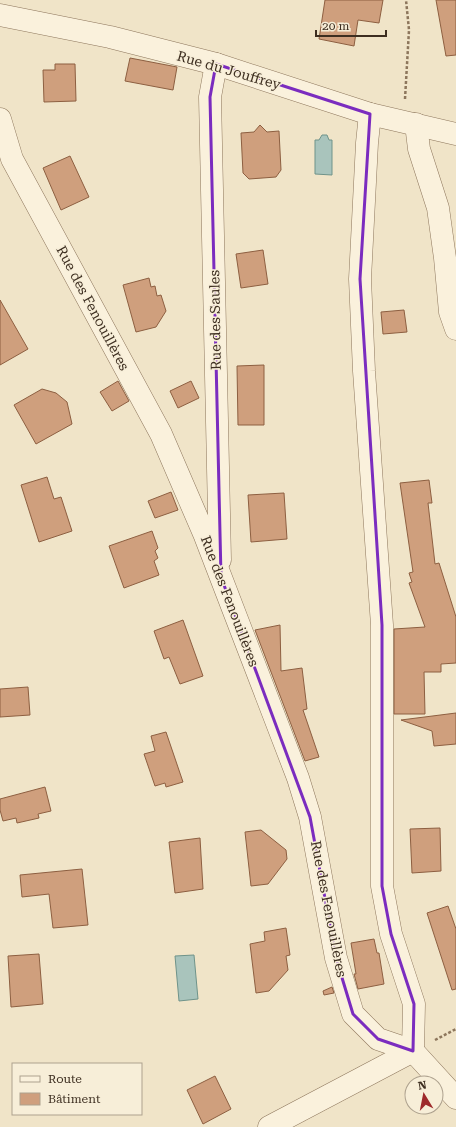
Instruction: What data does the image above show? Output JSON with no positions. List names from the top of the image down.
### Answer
{
  "streets": {
    "street": ["Rue du Jouffrey", "Rue des Fenouillères", "Rue des Saules"]
  },
  "crossings": [
    ["Rue du Jouffrey", "Rue des Saules"],
    ["Rue des Fenouillères", "Rue des Saules"]
  ],
  "legend": ["Route", "Bâtiment"],
  "scale_bar": "20 m",
  "north": "top"
}
